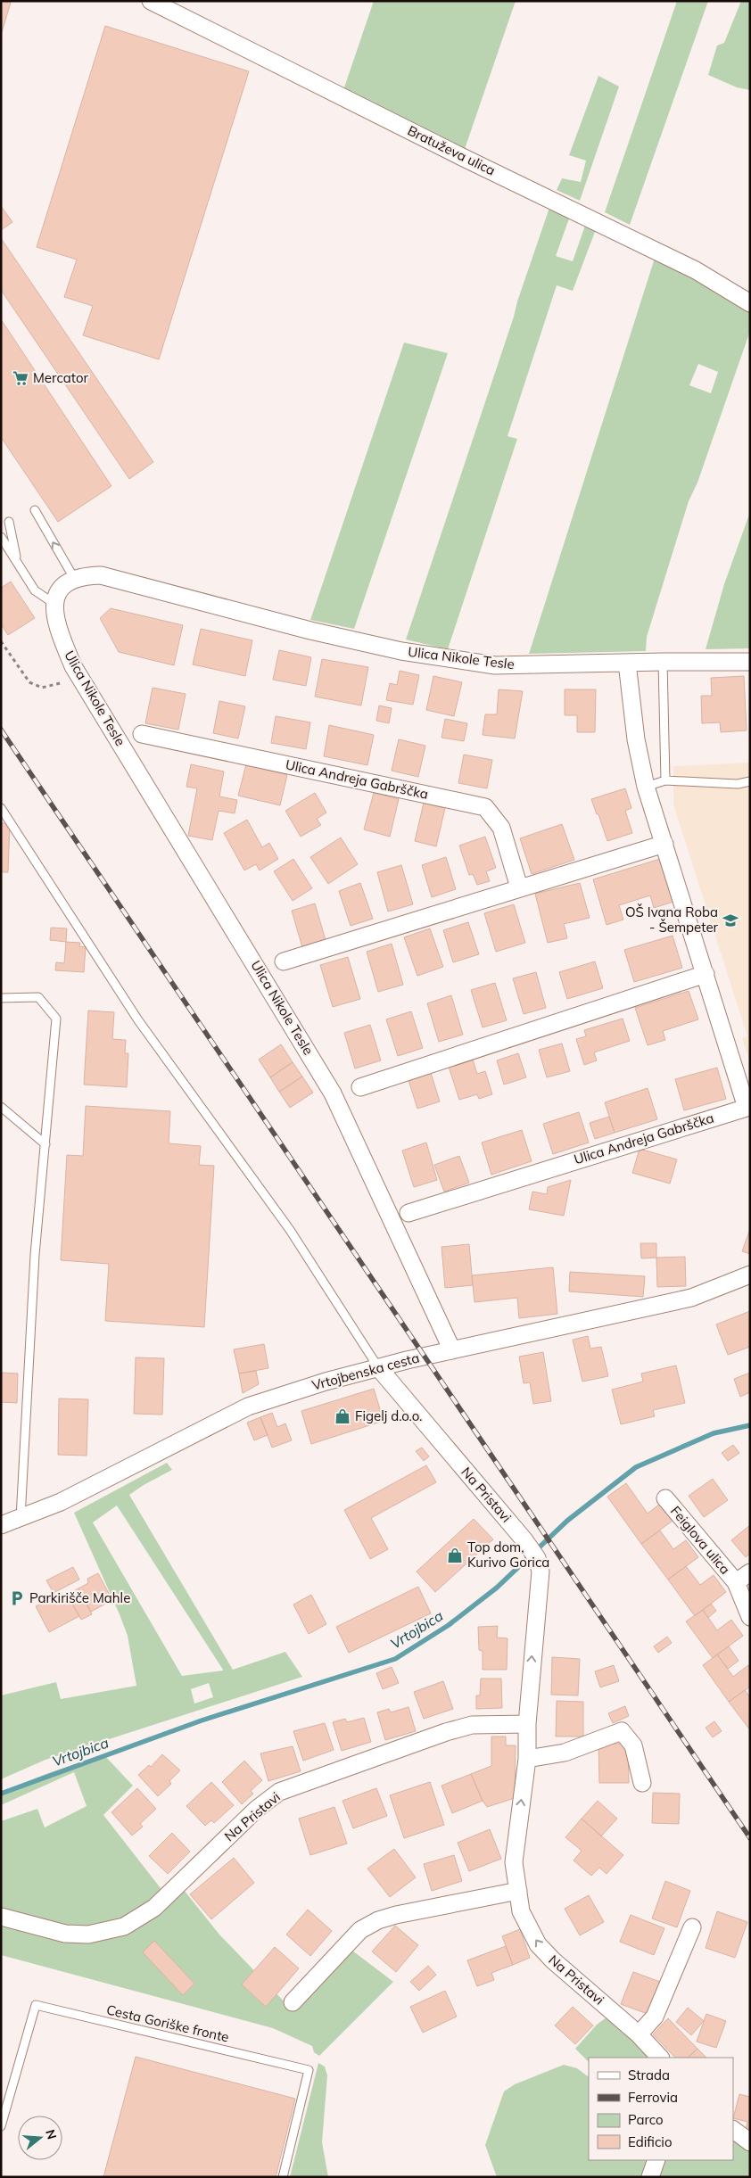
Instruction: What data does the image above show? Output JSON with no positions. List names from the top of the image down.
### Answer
{
  "streets": {
    "street": [
      "Bratuževa ulica",
      "Ulica Nikole Tesle",
      "Ulica Andreja Gabrščka",
      "Vrtojbenska cesta",
      "Na Pristavi",
      "Feiglova ulica"
    ],
    "lane": ["Cesta Goriške fronte"]
  },
  "crossings": [
    ["Ulica Nikole Tesle", "Ulica Andreja Gabrščka"],
    ["Ulica Nikole Tesle", "Vrtojbenska cesta"],
    ["Vrtojbenska cesta", "Na Pristavi"]
  ],
  "one_way": ["Na Pristavi"],
  "water": ["Vrtojbica"],
  "places": {
    "supermarket": ["Mercator"],
    "school or university": ["OŠ Ivana Roba - Šempeter"],
    "shop": ["Figelj d.o.o.", "Top dom, Kurivo Gorica"],
    "parking": ["Parkirišče Mahle"]
  },
  "legend": [
    "Strada",
    "Ferrovia",
    "Parco",
    "Edificio"
  ],
  "north": "right"
}
